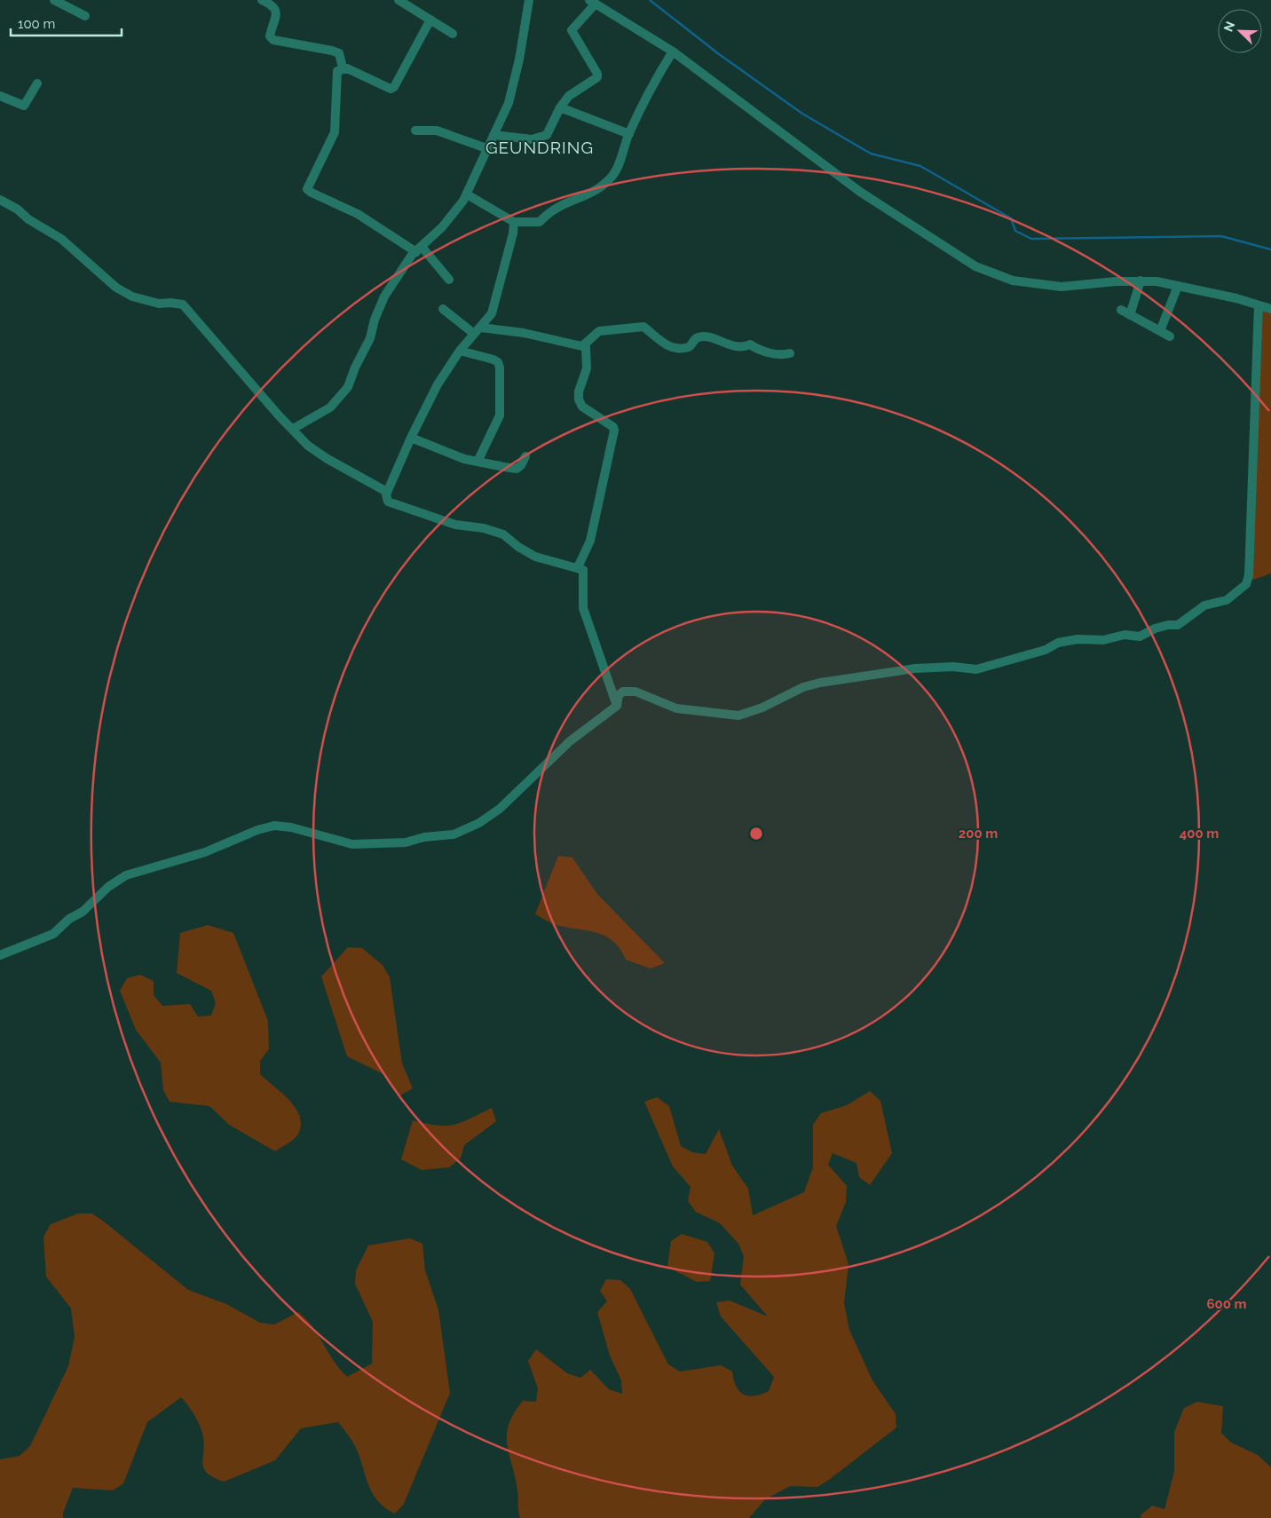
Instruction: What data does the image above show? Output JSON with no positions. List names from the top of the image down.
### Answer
{
  "districts": ["GEUNDRING"],
  "scale_bar": "100 m",
  "north": "top left",
  "rings": ["200 m", "400 m", "600 m"]
}
